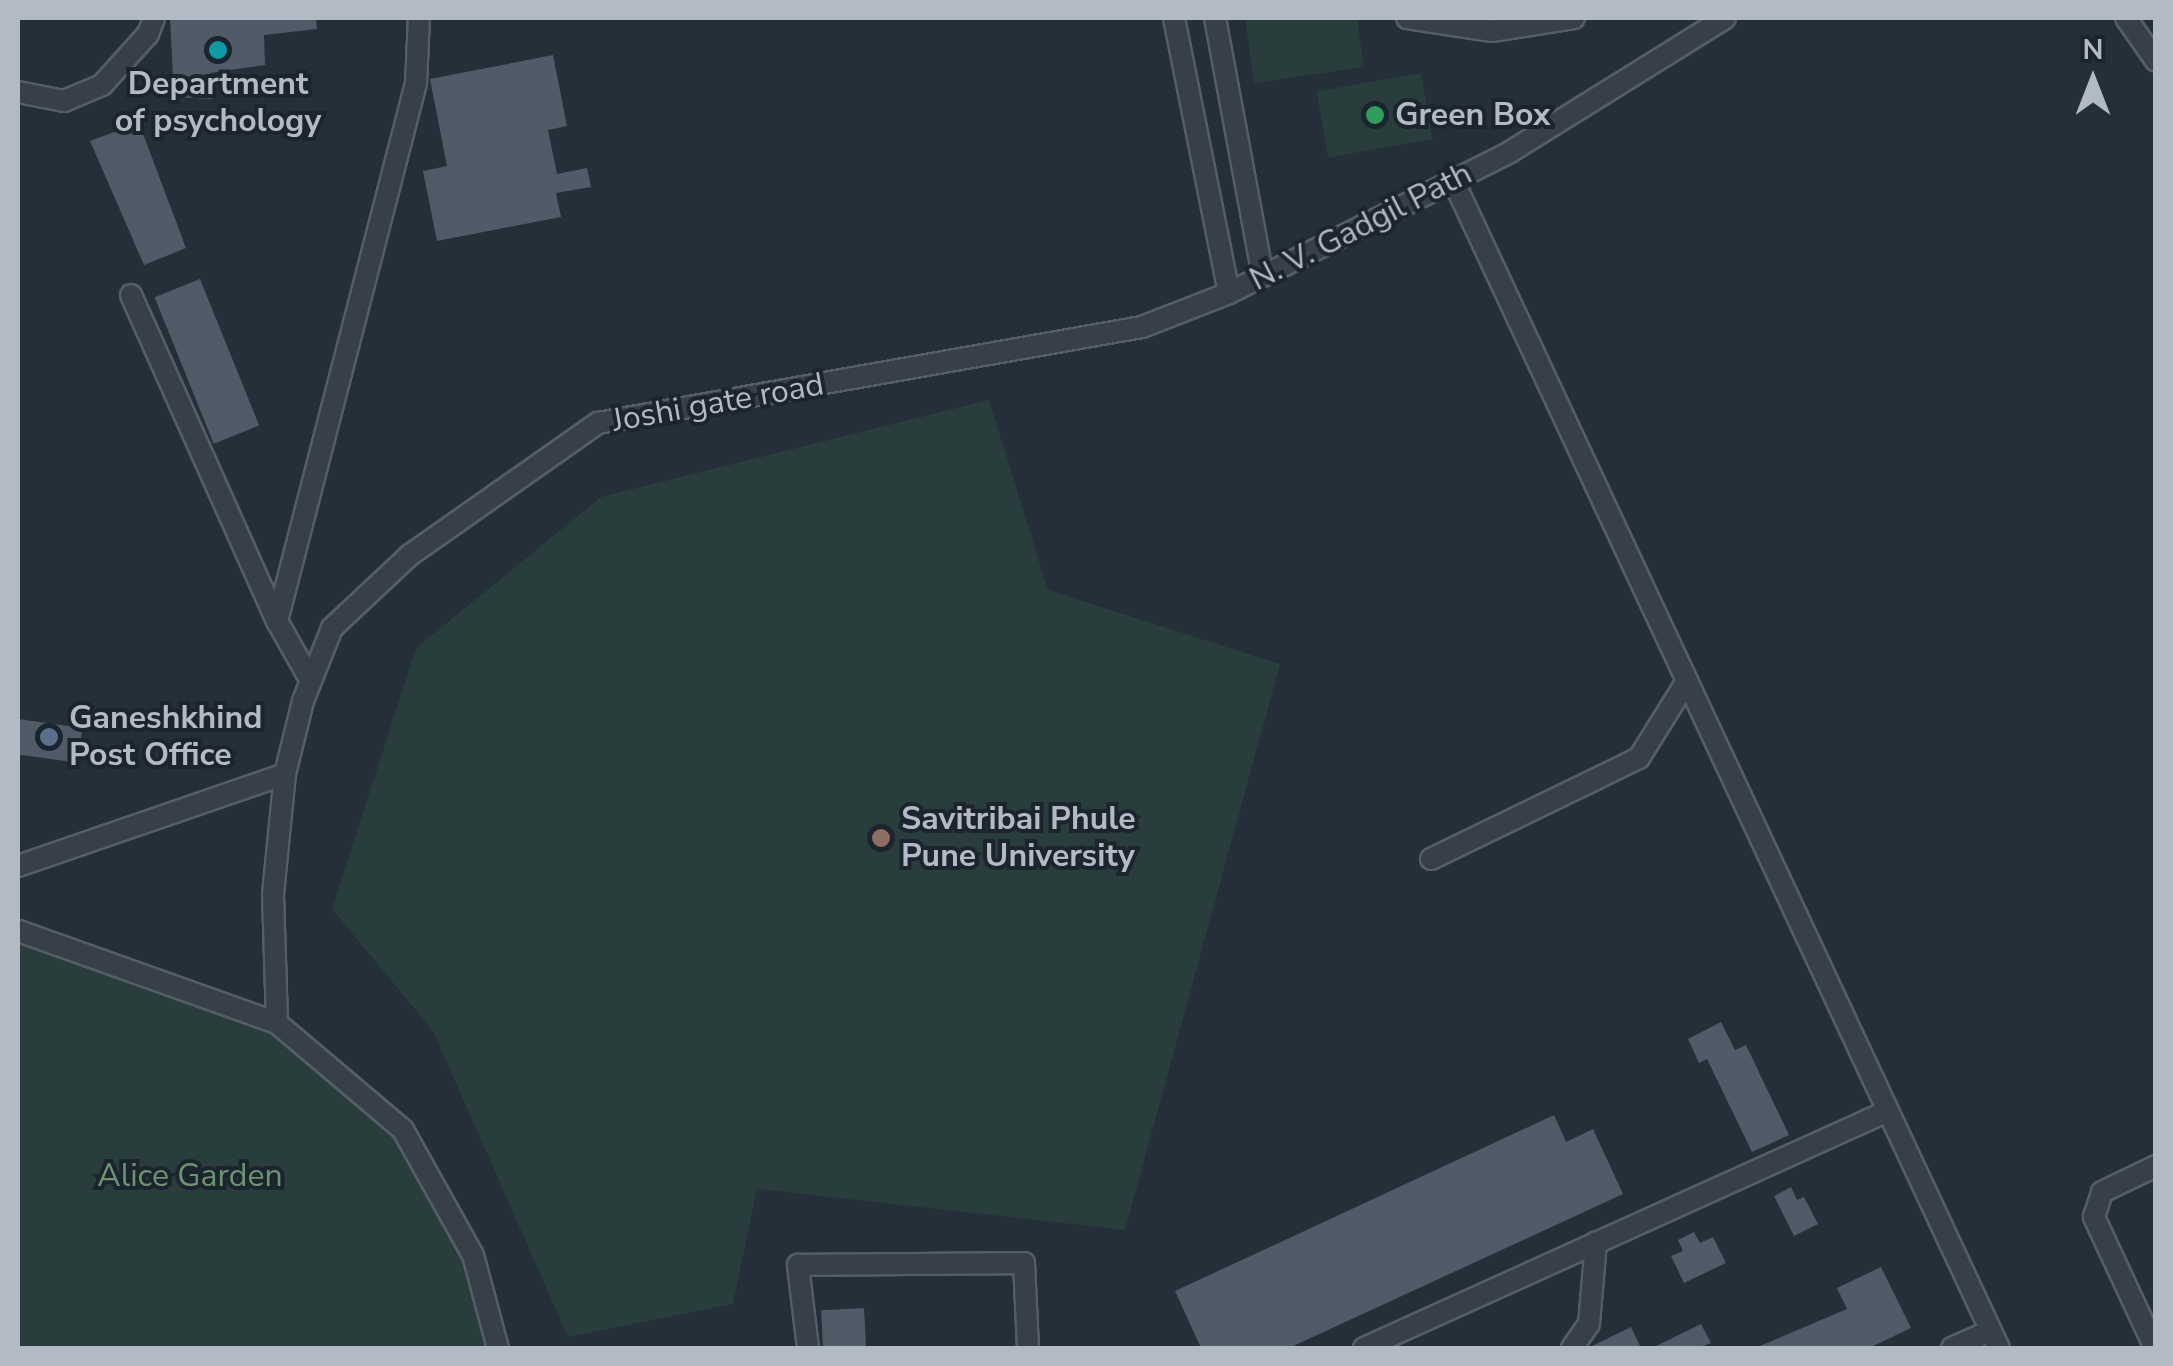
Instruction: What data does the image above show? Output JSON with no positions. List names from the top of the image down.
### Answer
{
  "streets": {
    "street": ["N. V. Gadgil Path", "Joshi gate road"]
  },
  "crossings": [
    ["N. V. Gadgil Path", "Joshi gate road"]
  ],
  "parks": ["Alice Garden"],
  "places": [
    "Department of psychology",
    "Green Box",
    "Ganeshkhind Post Office",
    "Savitribai Phule Pune University"
  ],
  "north": "top"
}
